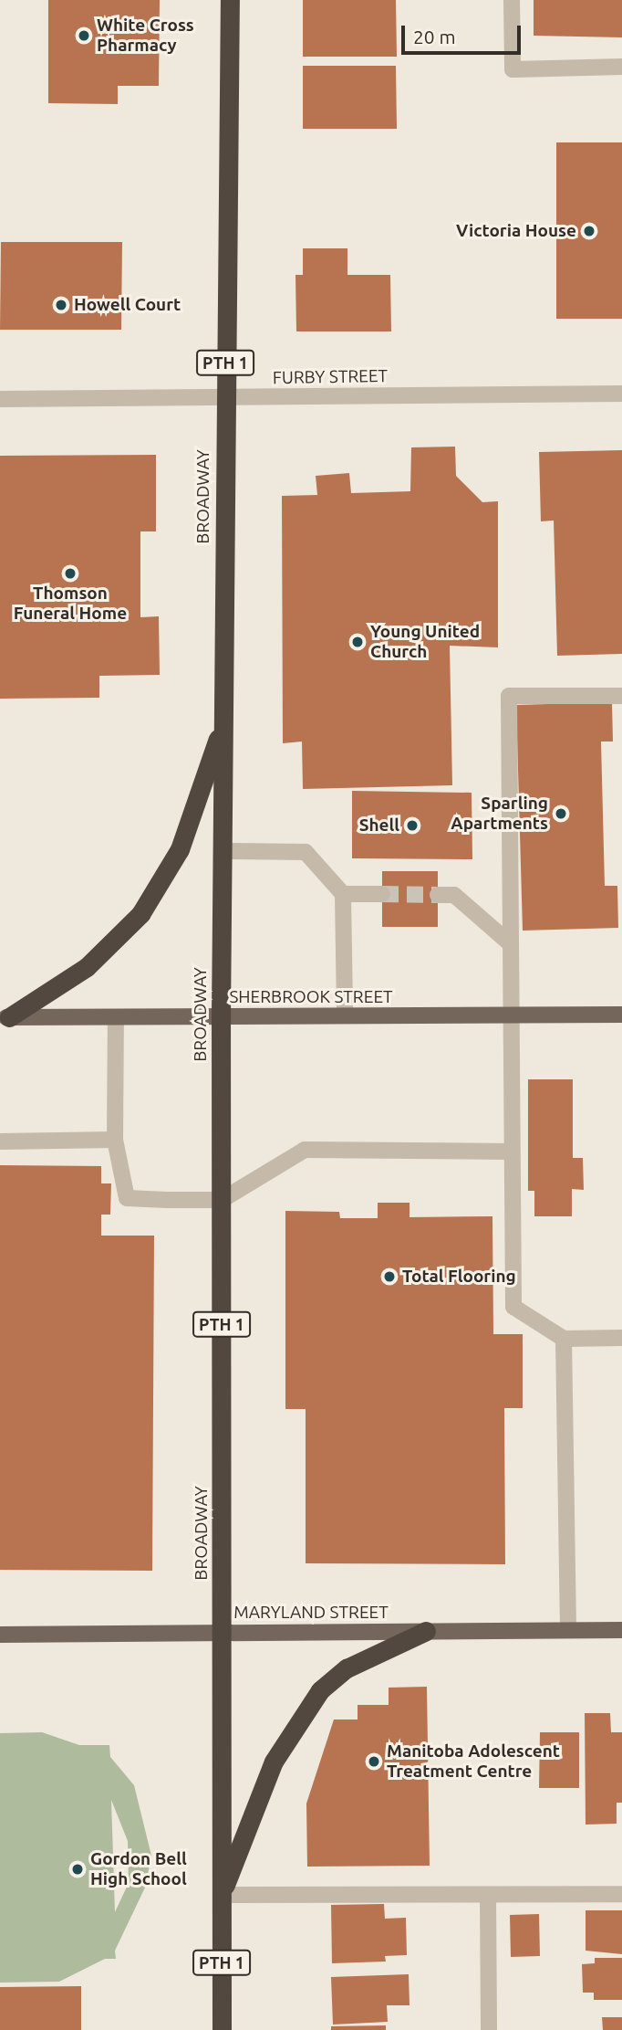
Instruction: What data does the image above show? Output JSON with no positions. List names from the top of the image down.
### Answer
{
  "streets": {
    "highway": ["PTH 1", "BROADWAY"],
    "main road": ["SHERBROOK STREET", "MARYLAND STREET"],
    "street": ["FURBY STREET"]
  },
  "crossings": [
    ["FURBY STREET", "BROADWAY"],
    ["BROADWAY", "SHERBROOK STREET"],
    ["BROADWAY", "MARYLAND STREET"]
  ],
  "places": [
    "White Cross Pharmacy",
    "Victoria House",
    "Howell Court",
    "Thomson Funeral Home",
    "Young United Church",
    "Sparling Apartments",
    "Shell",
    "Total Flooring",
    "Manitoba Adolescent Treatment Centre",
    "Gordon Bell High School"
  ],
  "scale_bar": "20 m"
}
